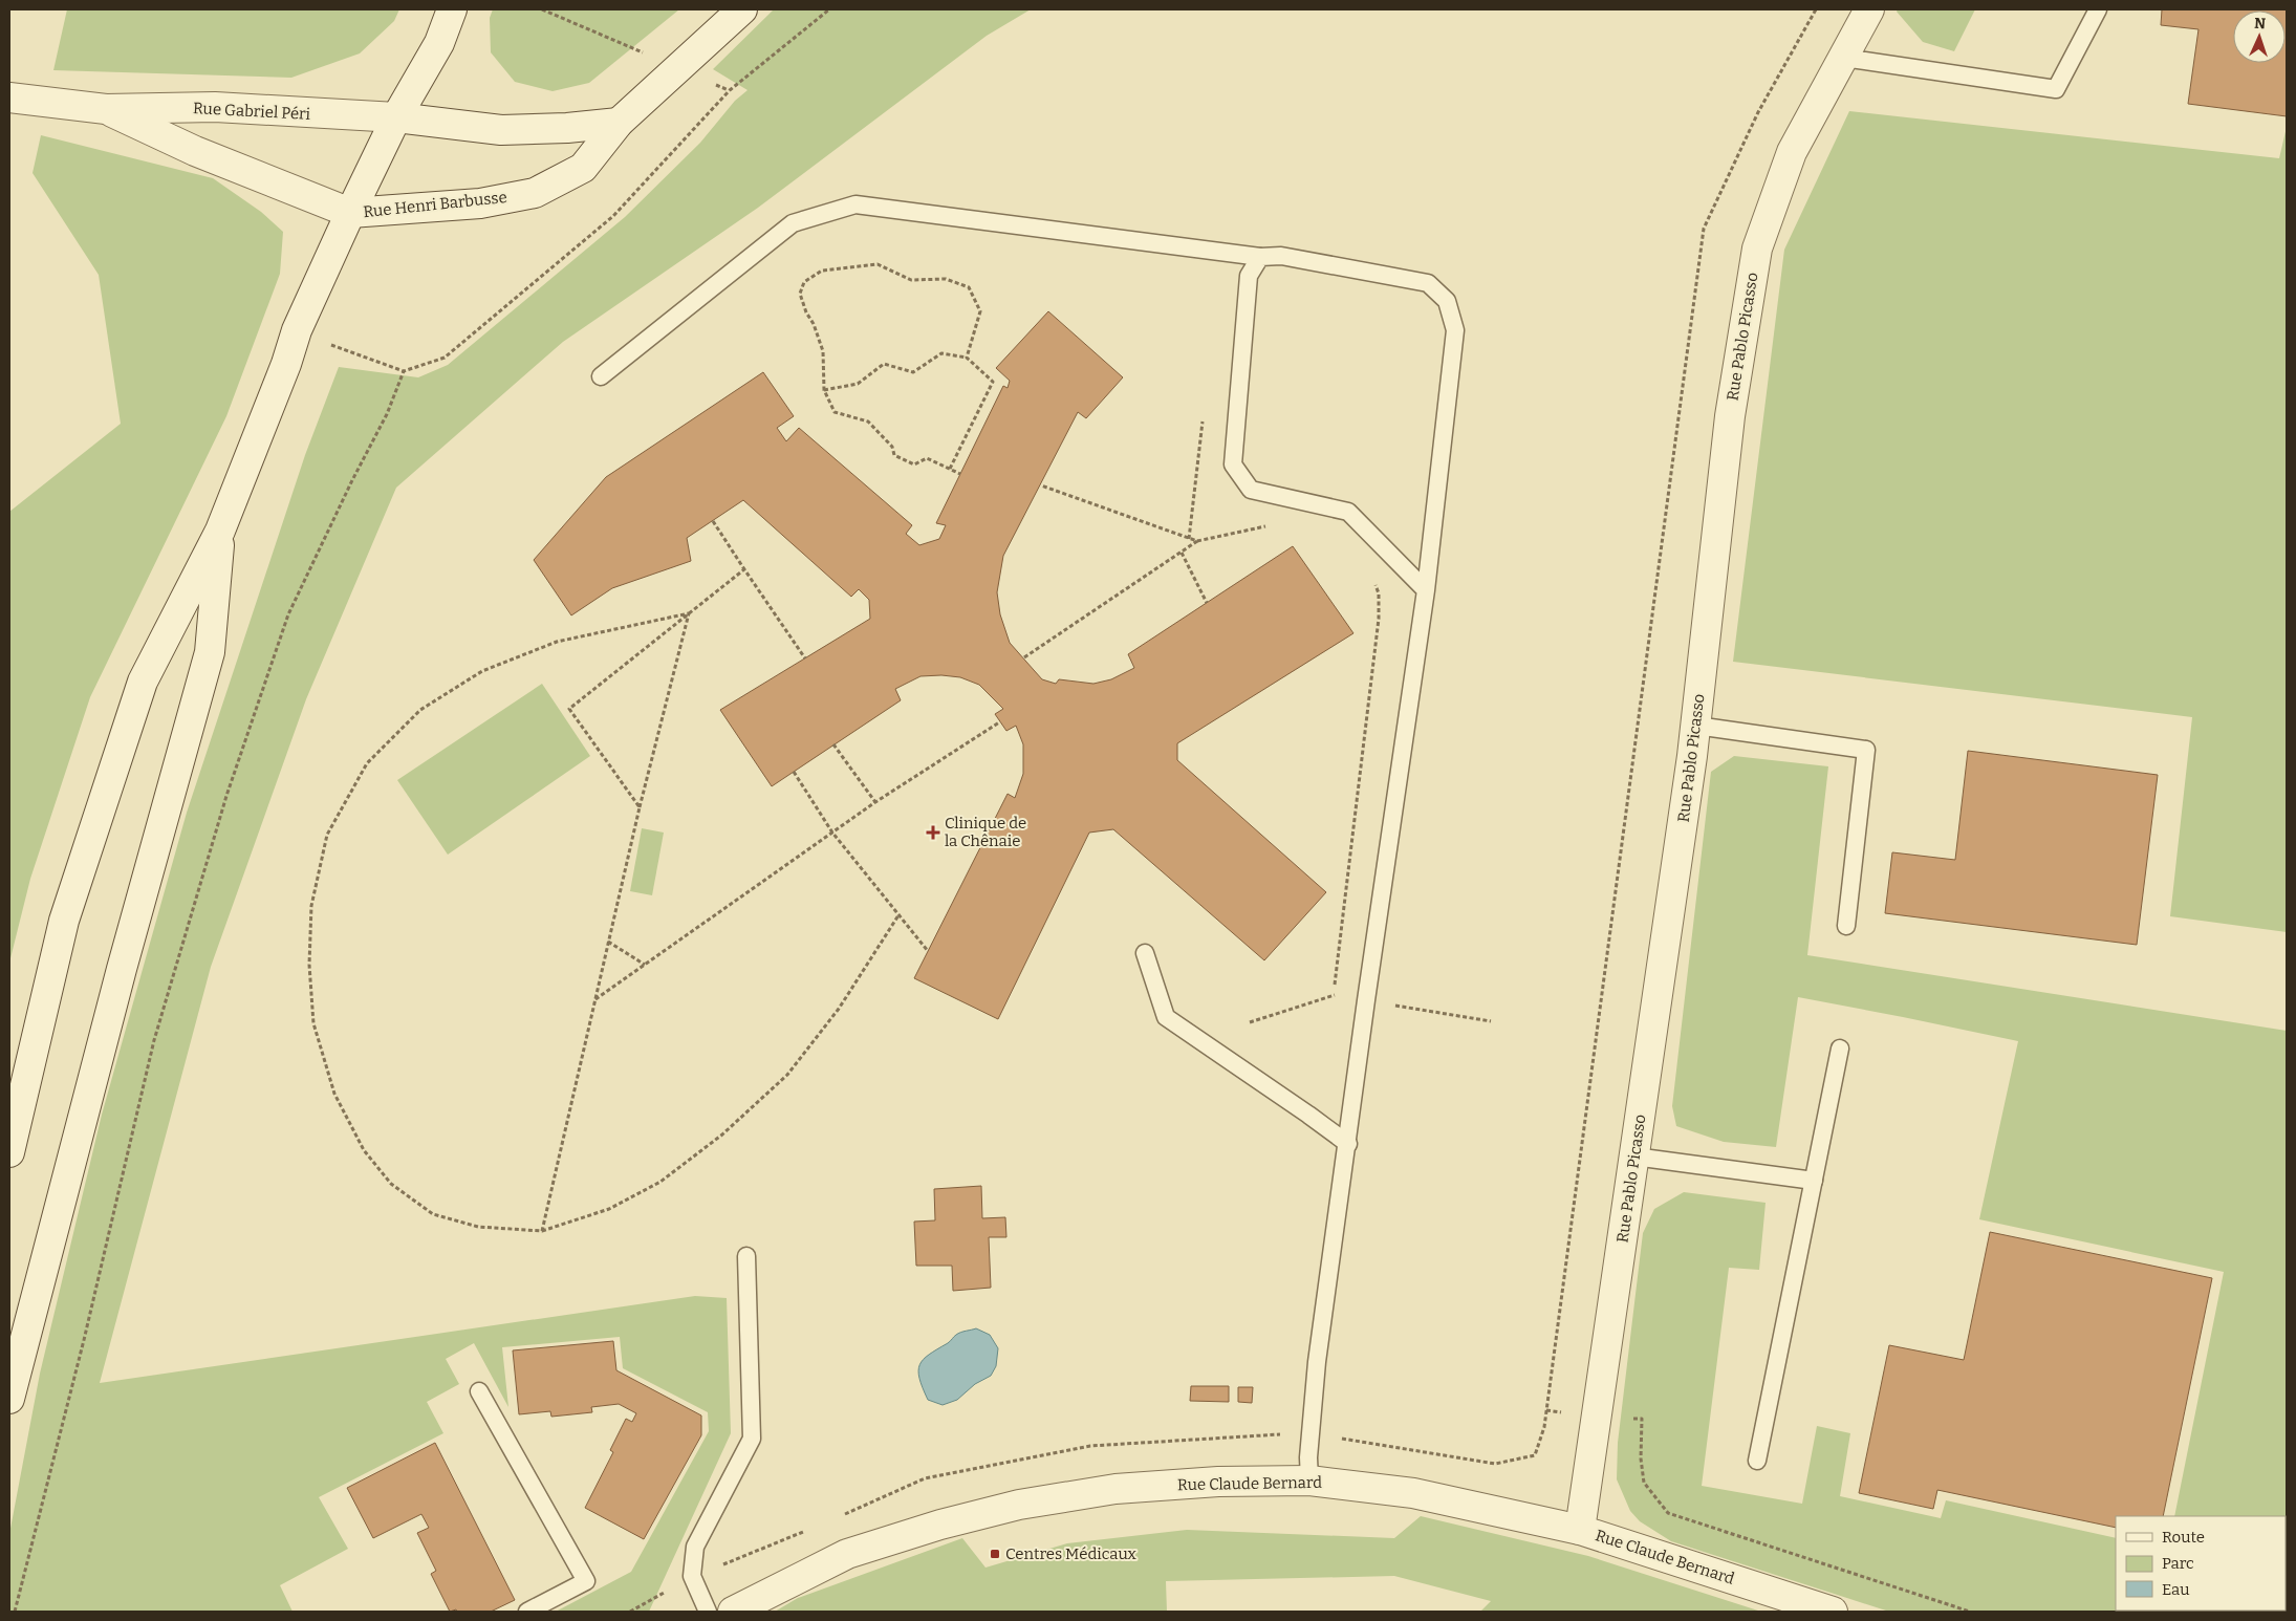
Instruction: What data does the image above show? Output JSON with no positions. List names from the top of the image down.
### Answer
{
  "streets": {
    "street": [
      "Rue Gabriel Péri",
      "Rue Henri Barbusse",
      "Rue Pablo Picasso",
      "Rue Claude Bernard"
    ]
  },
  "crossings": [
    ["Rue Gabriel Péri", "Rue Henri Barbusse"],
    ["Rue Pablo Picasso", "Rue Claude Bernard"]
  ],
  "places": {
    "health": ["Clinique de la Chênaie"],
    "transit": ["Centres Médicaux"]
  },
  "legend": ["Route", "Parc", "Eau"],
  "north": "top"
}
